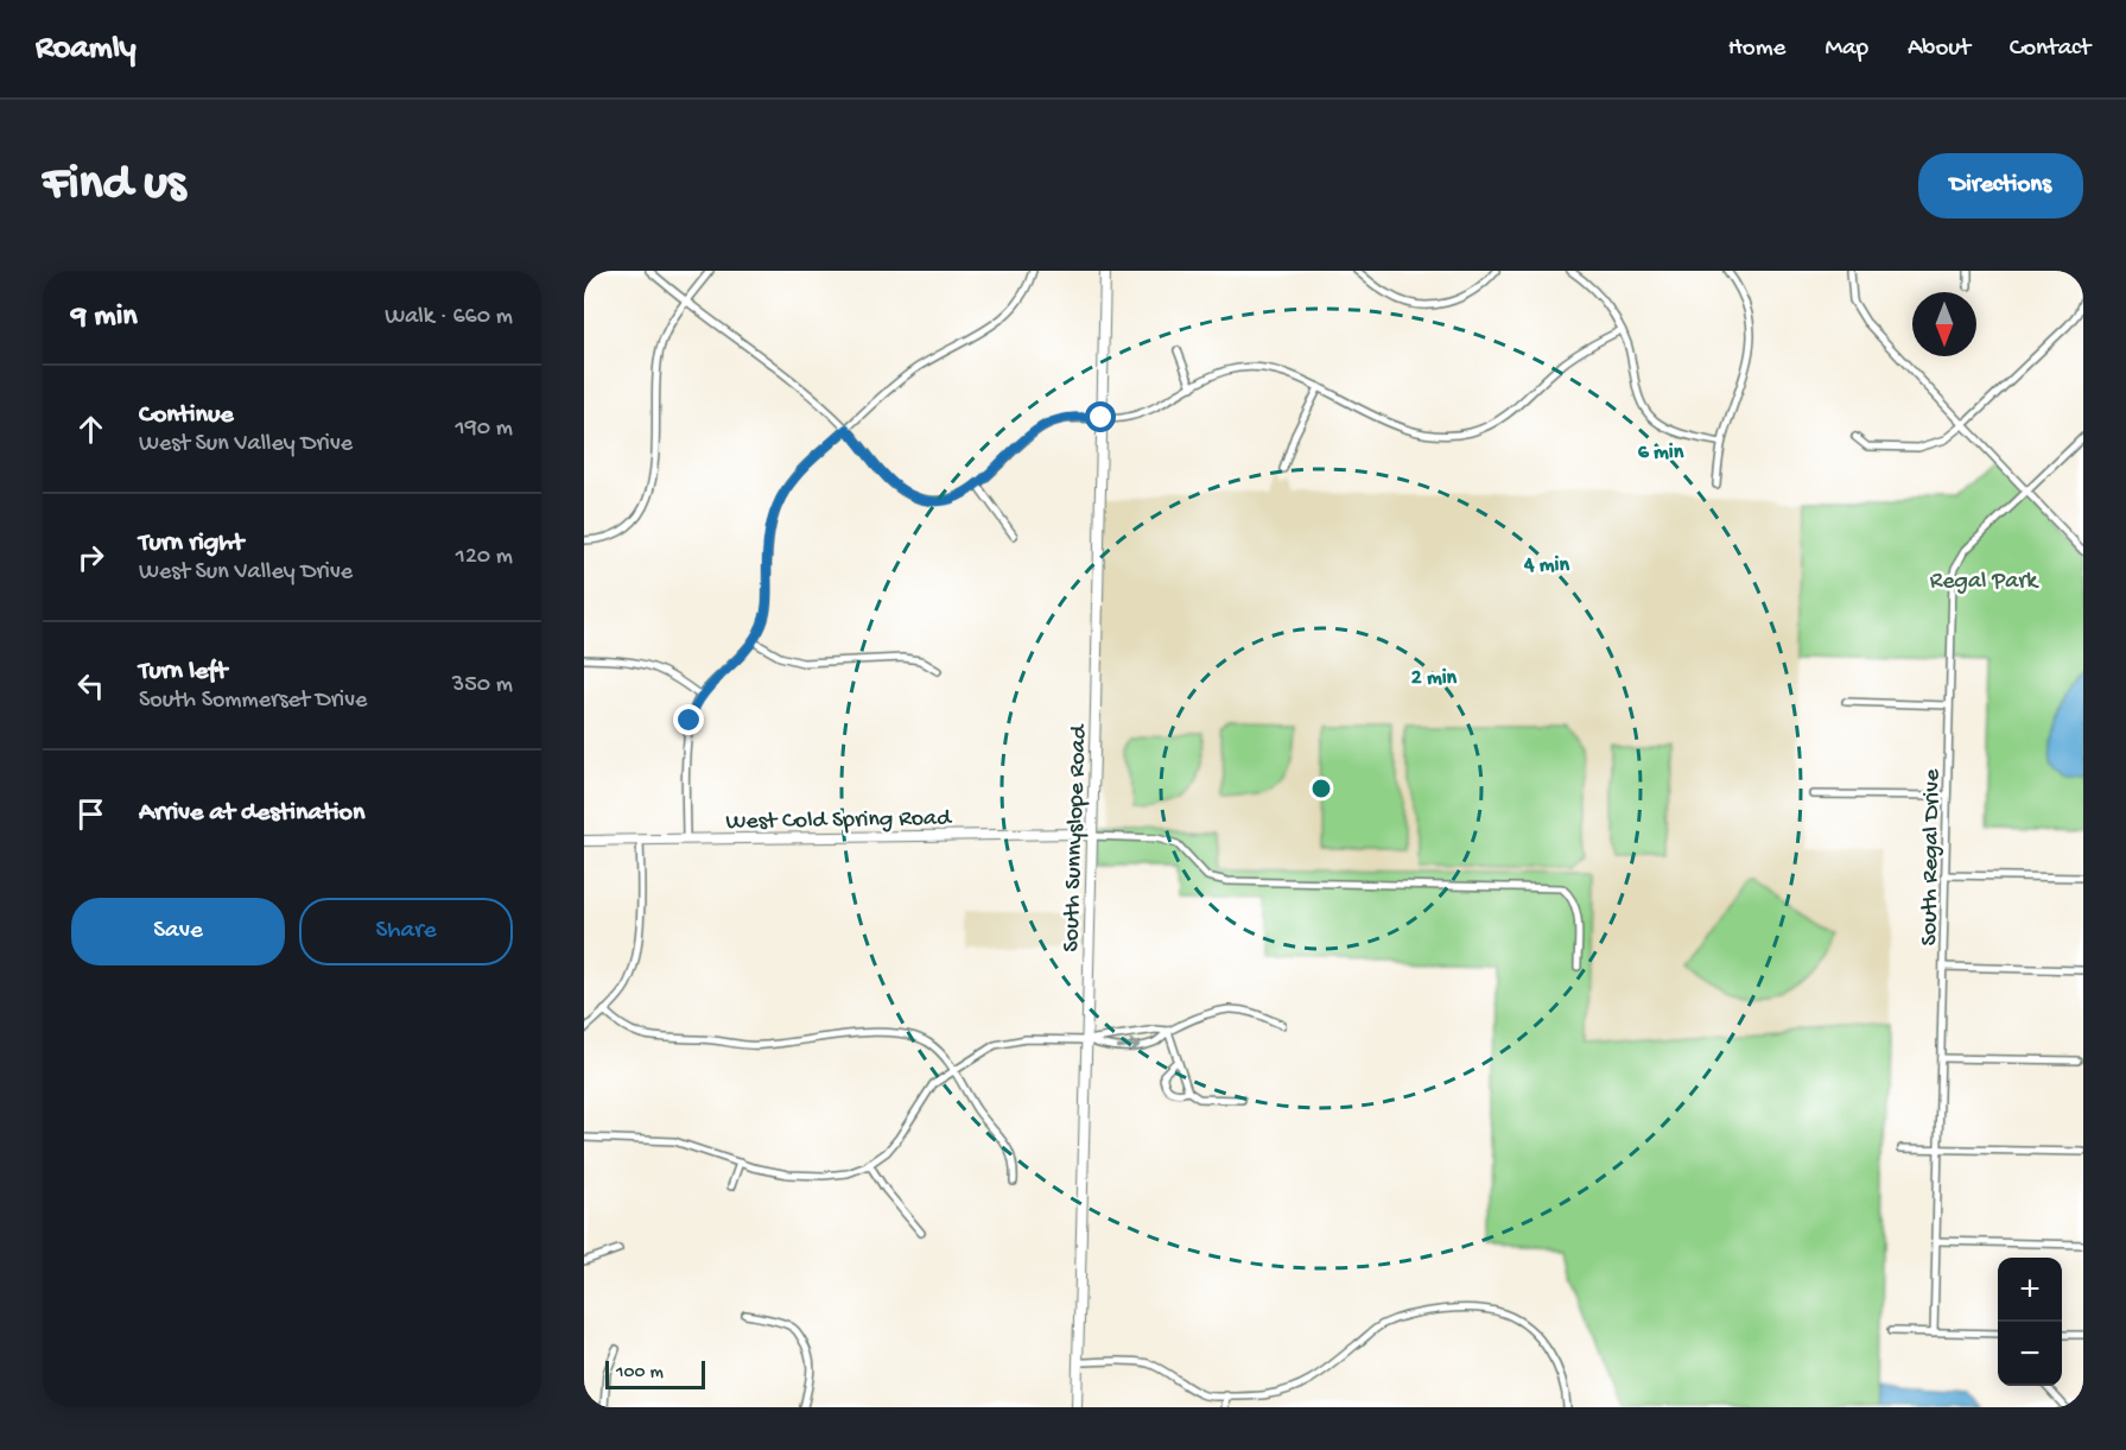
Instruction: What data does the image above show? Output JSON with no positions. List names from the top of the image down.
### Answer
{
  "streets": {
    "street": ["West Cold Spring Road", "South Sunnyslope Road", "South Regal Drive"]
  },
  "crossings": [
    ["West Cold Spring Road", "South Sunnyslope Road"]
  ],
  "parks": ["Regal Park"],
  "scale_bar": "100 m",
  "north": "bottom",
  "page": {
    "header": "Roamly",
    "nav": [
      "Home",
      "Map",
      "About",
      "Contact"
    ],
    "buttons": [
      "Directions",
      ["Save", "Share"]
    ],
    "title": "Find us",
    "heading": ["9 min", "Walk · 660 m"],
    "list": [
      ["Continue", "West Sun Valley Drive", "190 m"],
      ["Turn right", "West Sun Valley Drive", "120 m"],
      ["Turn left", "South Sommerset Drive", "350 m"],
      "Arrive at destination"
    ],
    "map_buttons": ["+", "−"],
    "scale": "100 m"
  },
  "rings": ["6 min", "4 min", "2 min"]
}
